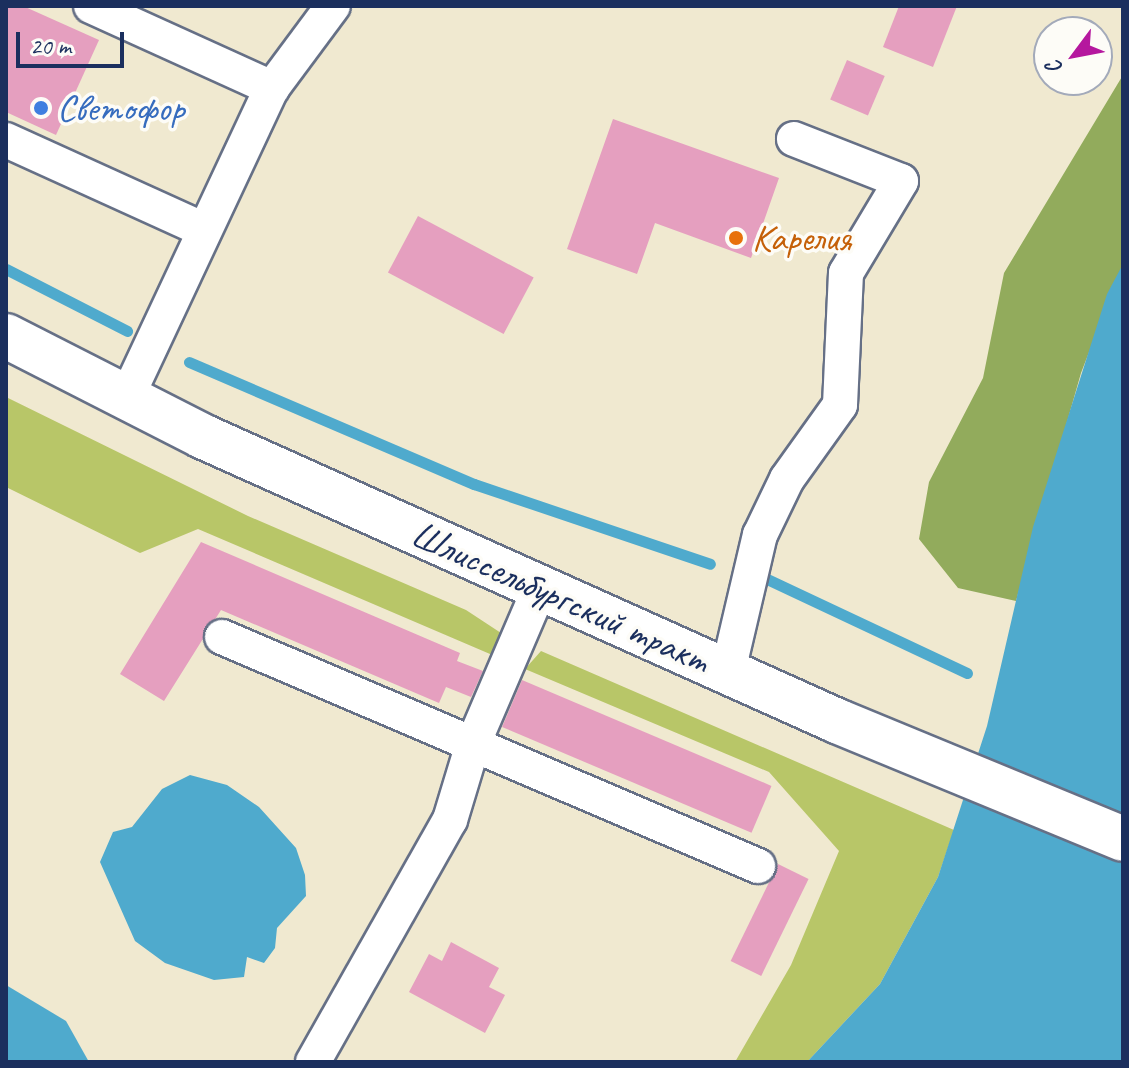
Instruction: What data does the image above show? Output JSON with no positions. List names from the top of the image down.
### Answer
{
  "streets": {
    "main road": ["Шлиссельбургский тракт"]
  },
  "places": ["Светофор", "Карелия"],
  "scale_bar": "20 m",
  "north": "bottom left"
}
